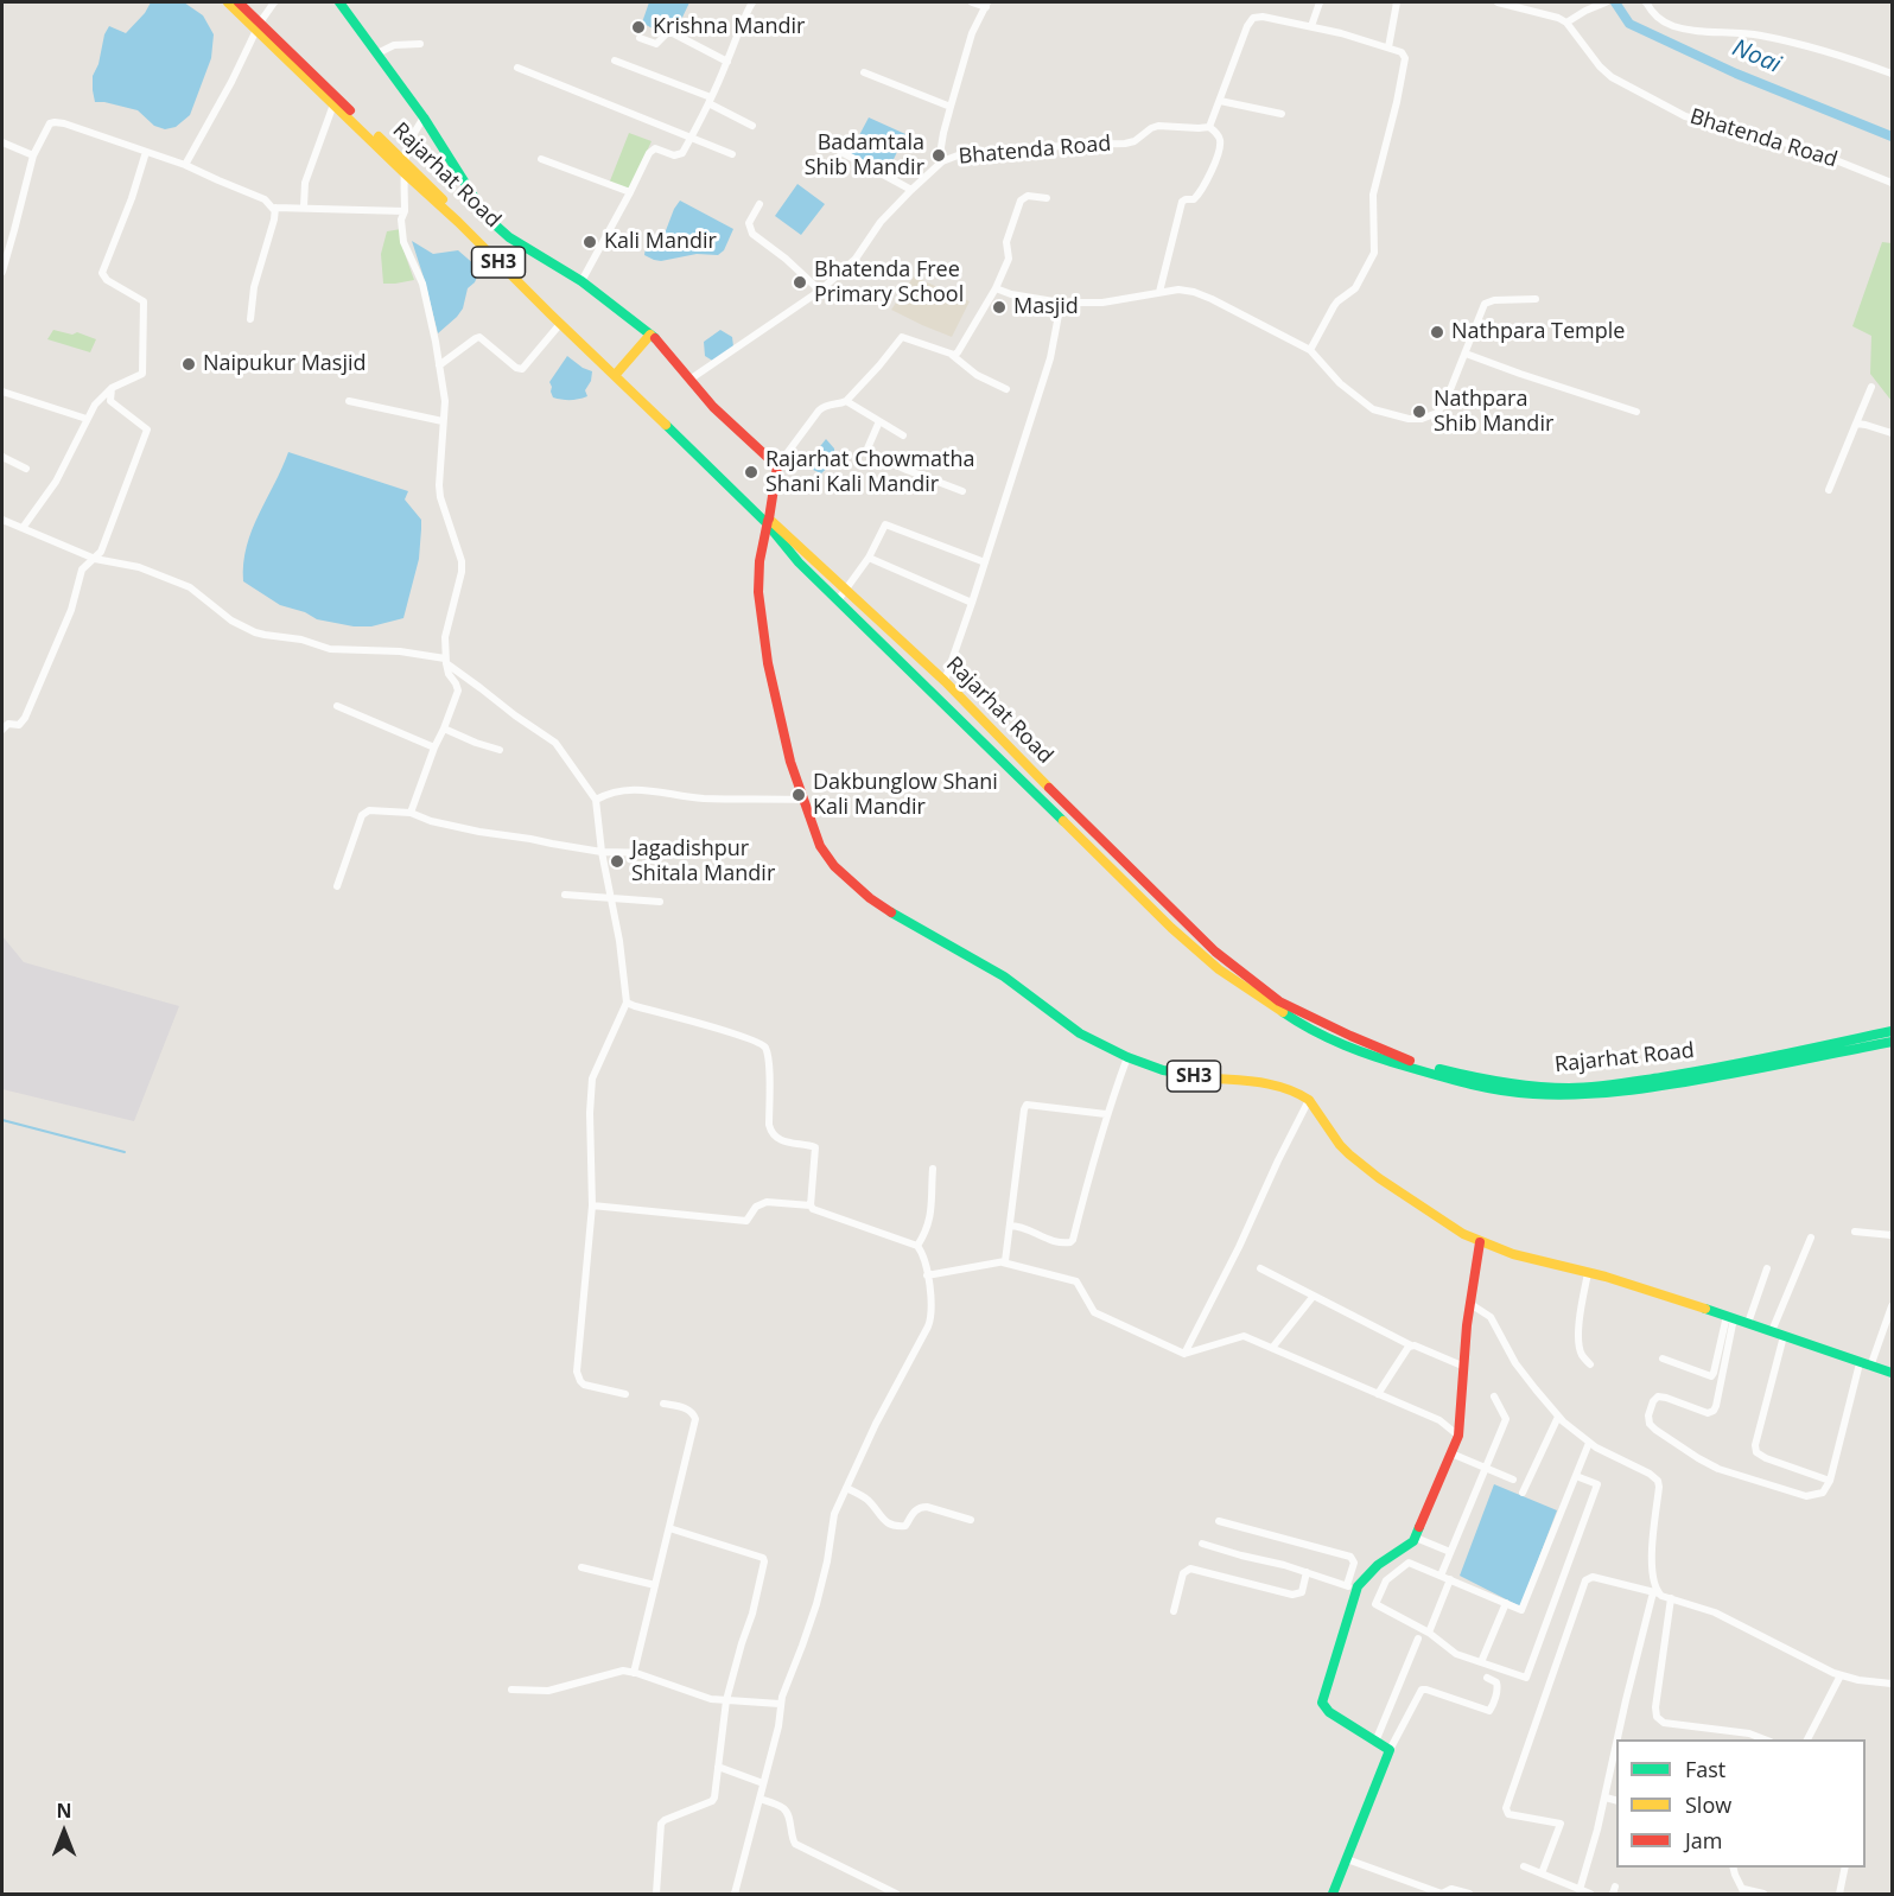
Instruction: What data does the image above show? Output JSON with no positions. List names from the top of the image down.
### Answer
{
  "streets": {
    "main road": ["Rajarhat Road", "SH3"],
    "street": ["Bhatenda Road"]
  },
  "crossings": [
    ["Rajarhat Road", "SH3"]
  ],
  "water": ["Noai"],
  "places": [
    "Krishna Mandir",
    "Badamtala Shib Mandir",
    "Kali Mandir",
    "Bhatenda Free Primary School",
    "Masjid",
    "Nathpara Temple",
    "Naipukur Masjid",
    "Nathpara Shib Mandir",
    "Rajarhat Chowmatha Shani Kali Mandir",
    "Dakbunglow Shani Kali Mandir",
    "Jagadishpur Shitala Mandir"
  ],
  "legend": ["Fast", "Slow", "Jam"],
  "north": "top"
}
